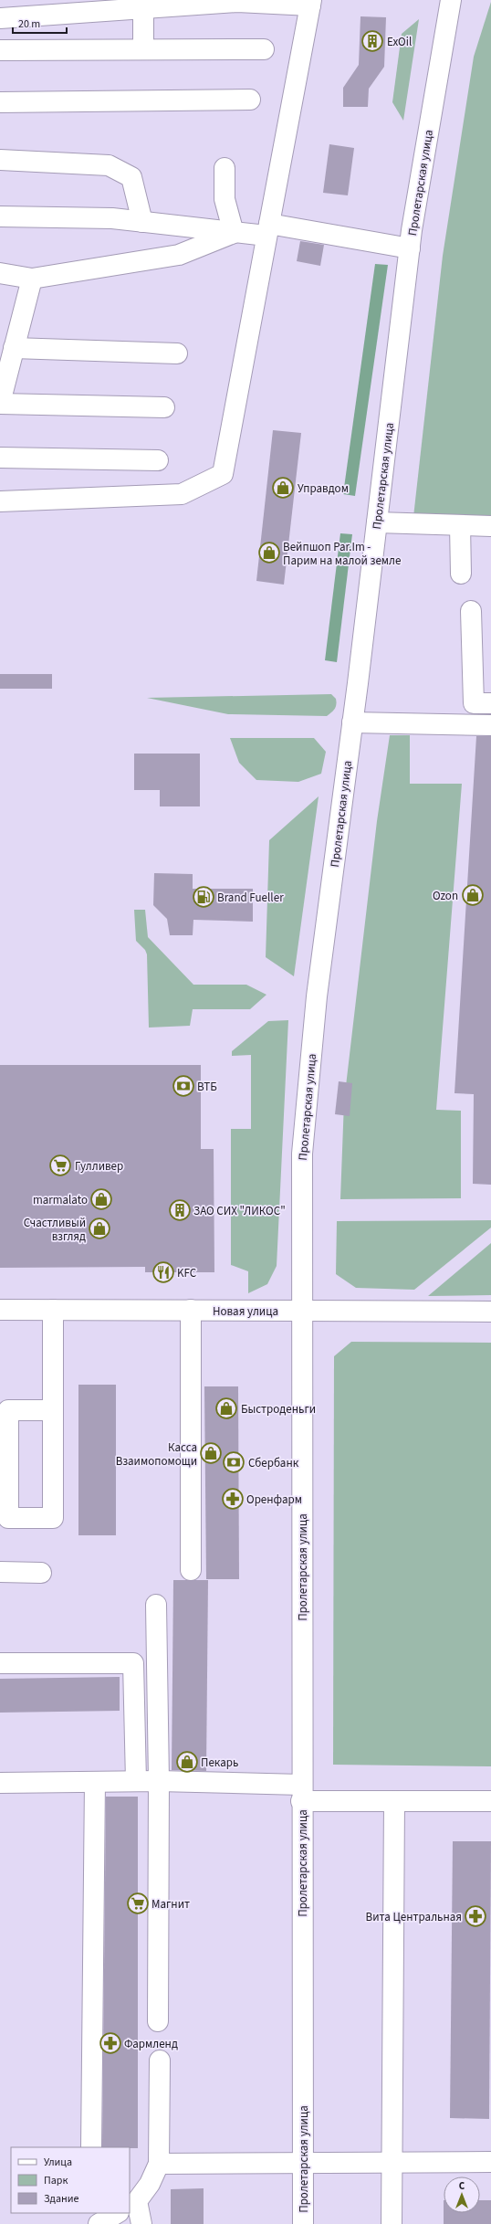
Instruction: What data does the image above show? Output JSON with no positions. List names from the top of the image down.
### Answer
{
  "streets": {
    "main road": ["Пролетарская улица", "Новая улица"]
  },
  "crossings": [
    ["Пролетарская улица", "Новая улица"]
  ],
  "places": {
    "building": ["ExOil", "ЗАО СИХ \"ЛИКОС\""],
    "shop": [
      "Управдом",
      "Вейпшоп Par.Im - Парим на малой земле",
      "Ozon",
      "marmalato",
      "Счастливый взгляд",
      "Быстроденьги",
      "Касса Взаимопомощи",
      "Пекарь"
    ],
    "fuel station": ["Brand Fueller"],
    "bank": ["ВТБ", "Сбербанк"],
    "supermarket": ["Гулливер", "Магнит"],
    "restaurant": ["KFC"],
    "pharmacy": ["Оренфарм", "Вита Центральная", "Фармленд"]
  },
  "legend": ["Улица", "Парк", "Здание"],
  "scale_bar": "20 m",
  "north": "top"
}
